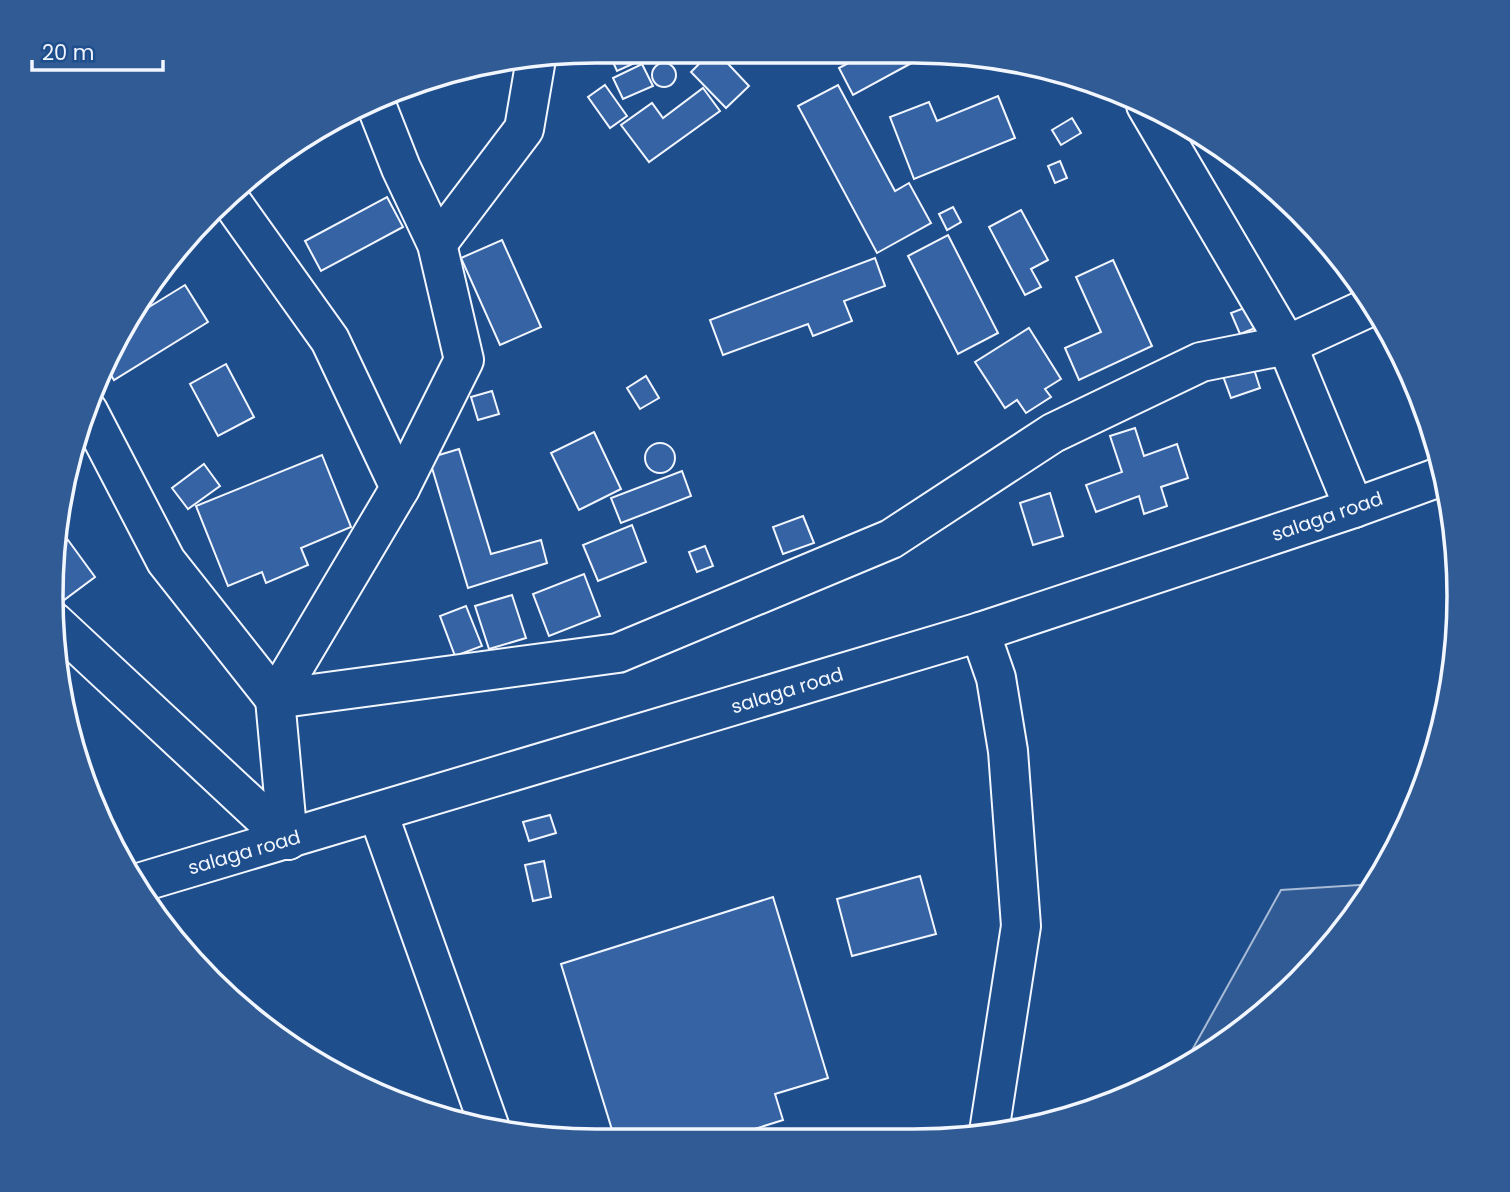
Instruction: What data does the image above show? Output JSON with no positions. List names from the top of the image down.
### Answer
{
  "streets": {
    "street": ["salaga road"]
  },
  "scale_bar": "20 m"
}
